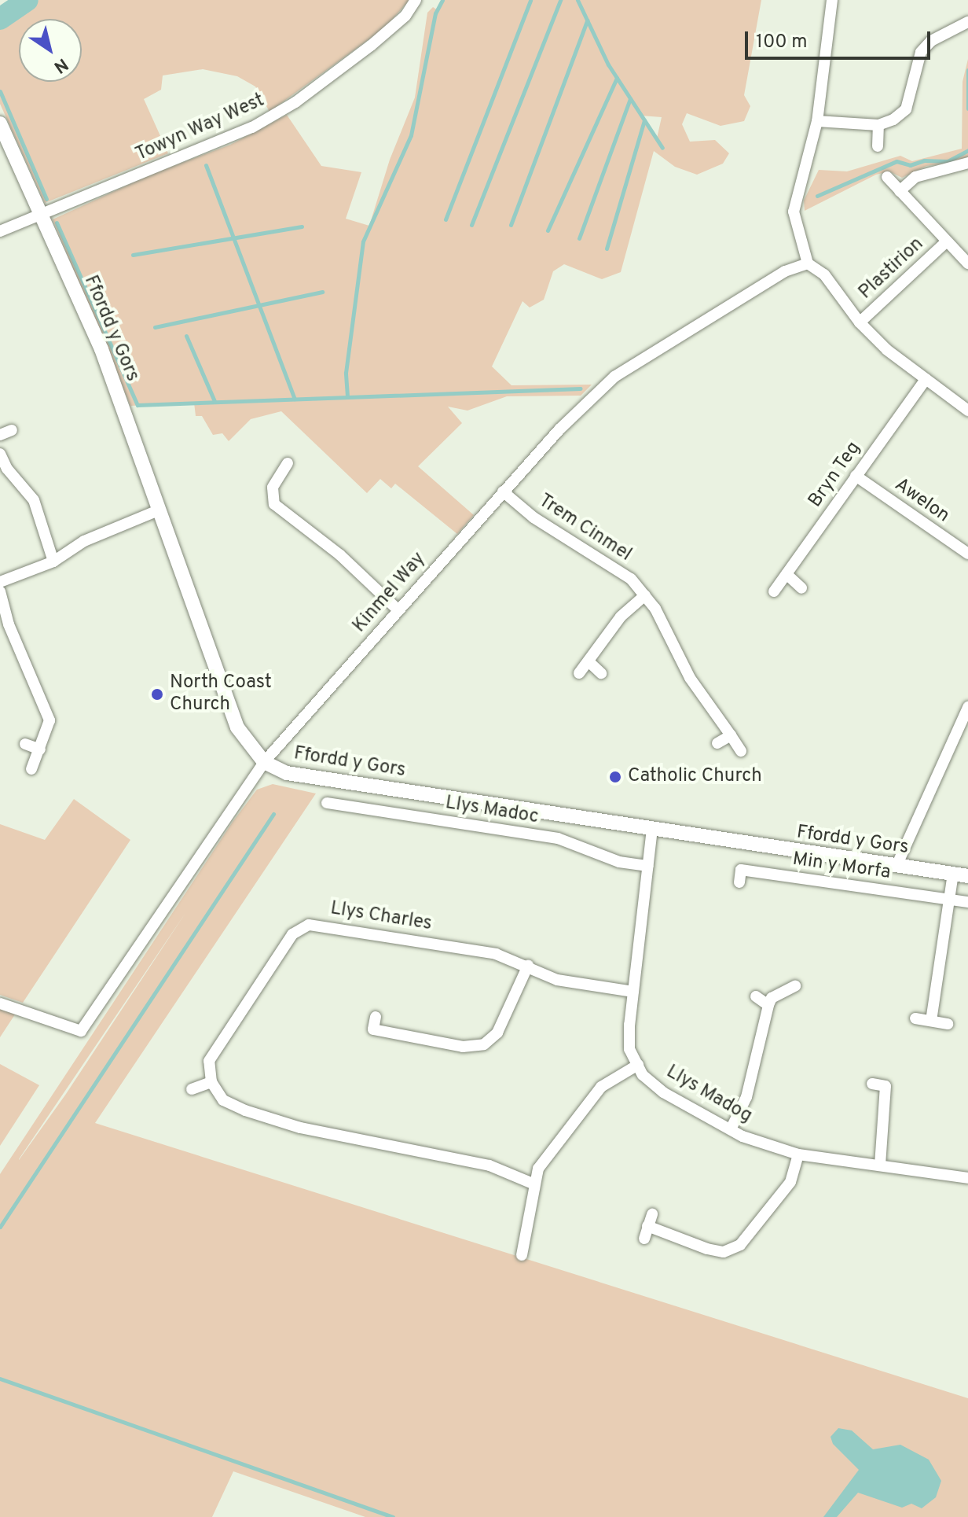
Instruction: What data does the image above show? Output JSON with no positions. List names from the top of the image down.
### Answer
{
  "streets": {
    "street": [
      "Towyn Way West",
      "Plastirion",
      "Ffordd y Gors",
      "Bryn Teg",
      "Awelon",
      "Trem Cinmel",
      "Kinmel Way",
      "Llys Madoc",
      "Min y Morfa",
      "Llys Charles",
      "Llys Madog"
    ]
  },
  "crossings": [
    ["Towyn Way West", "Ffordd y Gors"],
    ["Ffordd y Gors", "Kinmel Way"],
    ["Ffordd y Gors", "Llys Madog"],
    ["Bryn Teg", "Awelon"],
    ["Trem Cinmel", "Kinmel Way"],
    ["Llys Madoc", "Llys Madog"],
    ["Llys Charles", "Llys Madog"]
  ],
  "places": ["North Coast Church", "Catholic Church"],
  "scale_bar": "100 m",
  "north": "bottom right"
}
